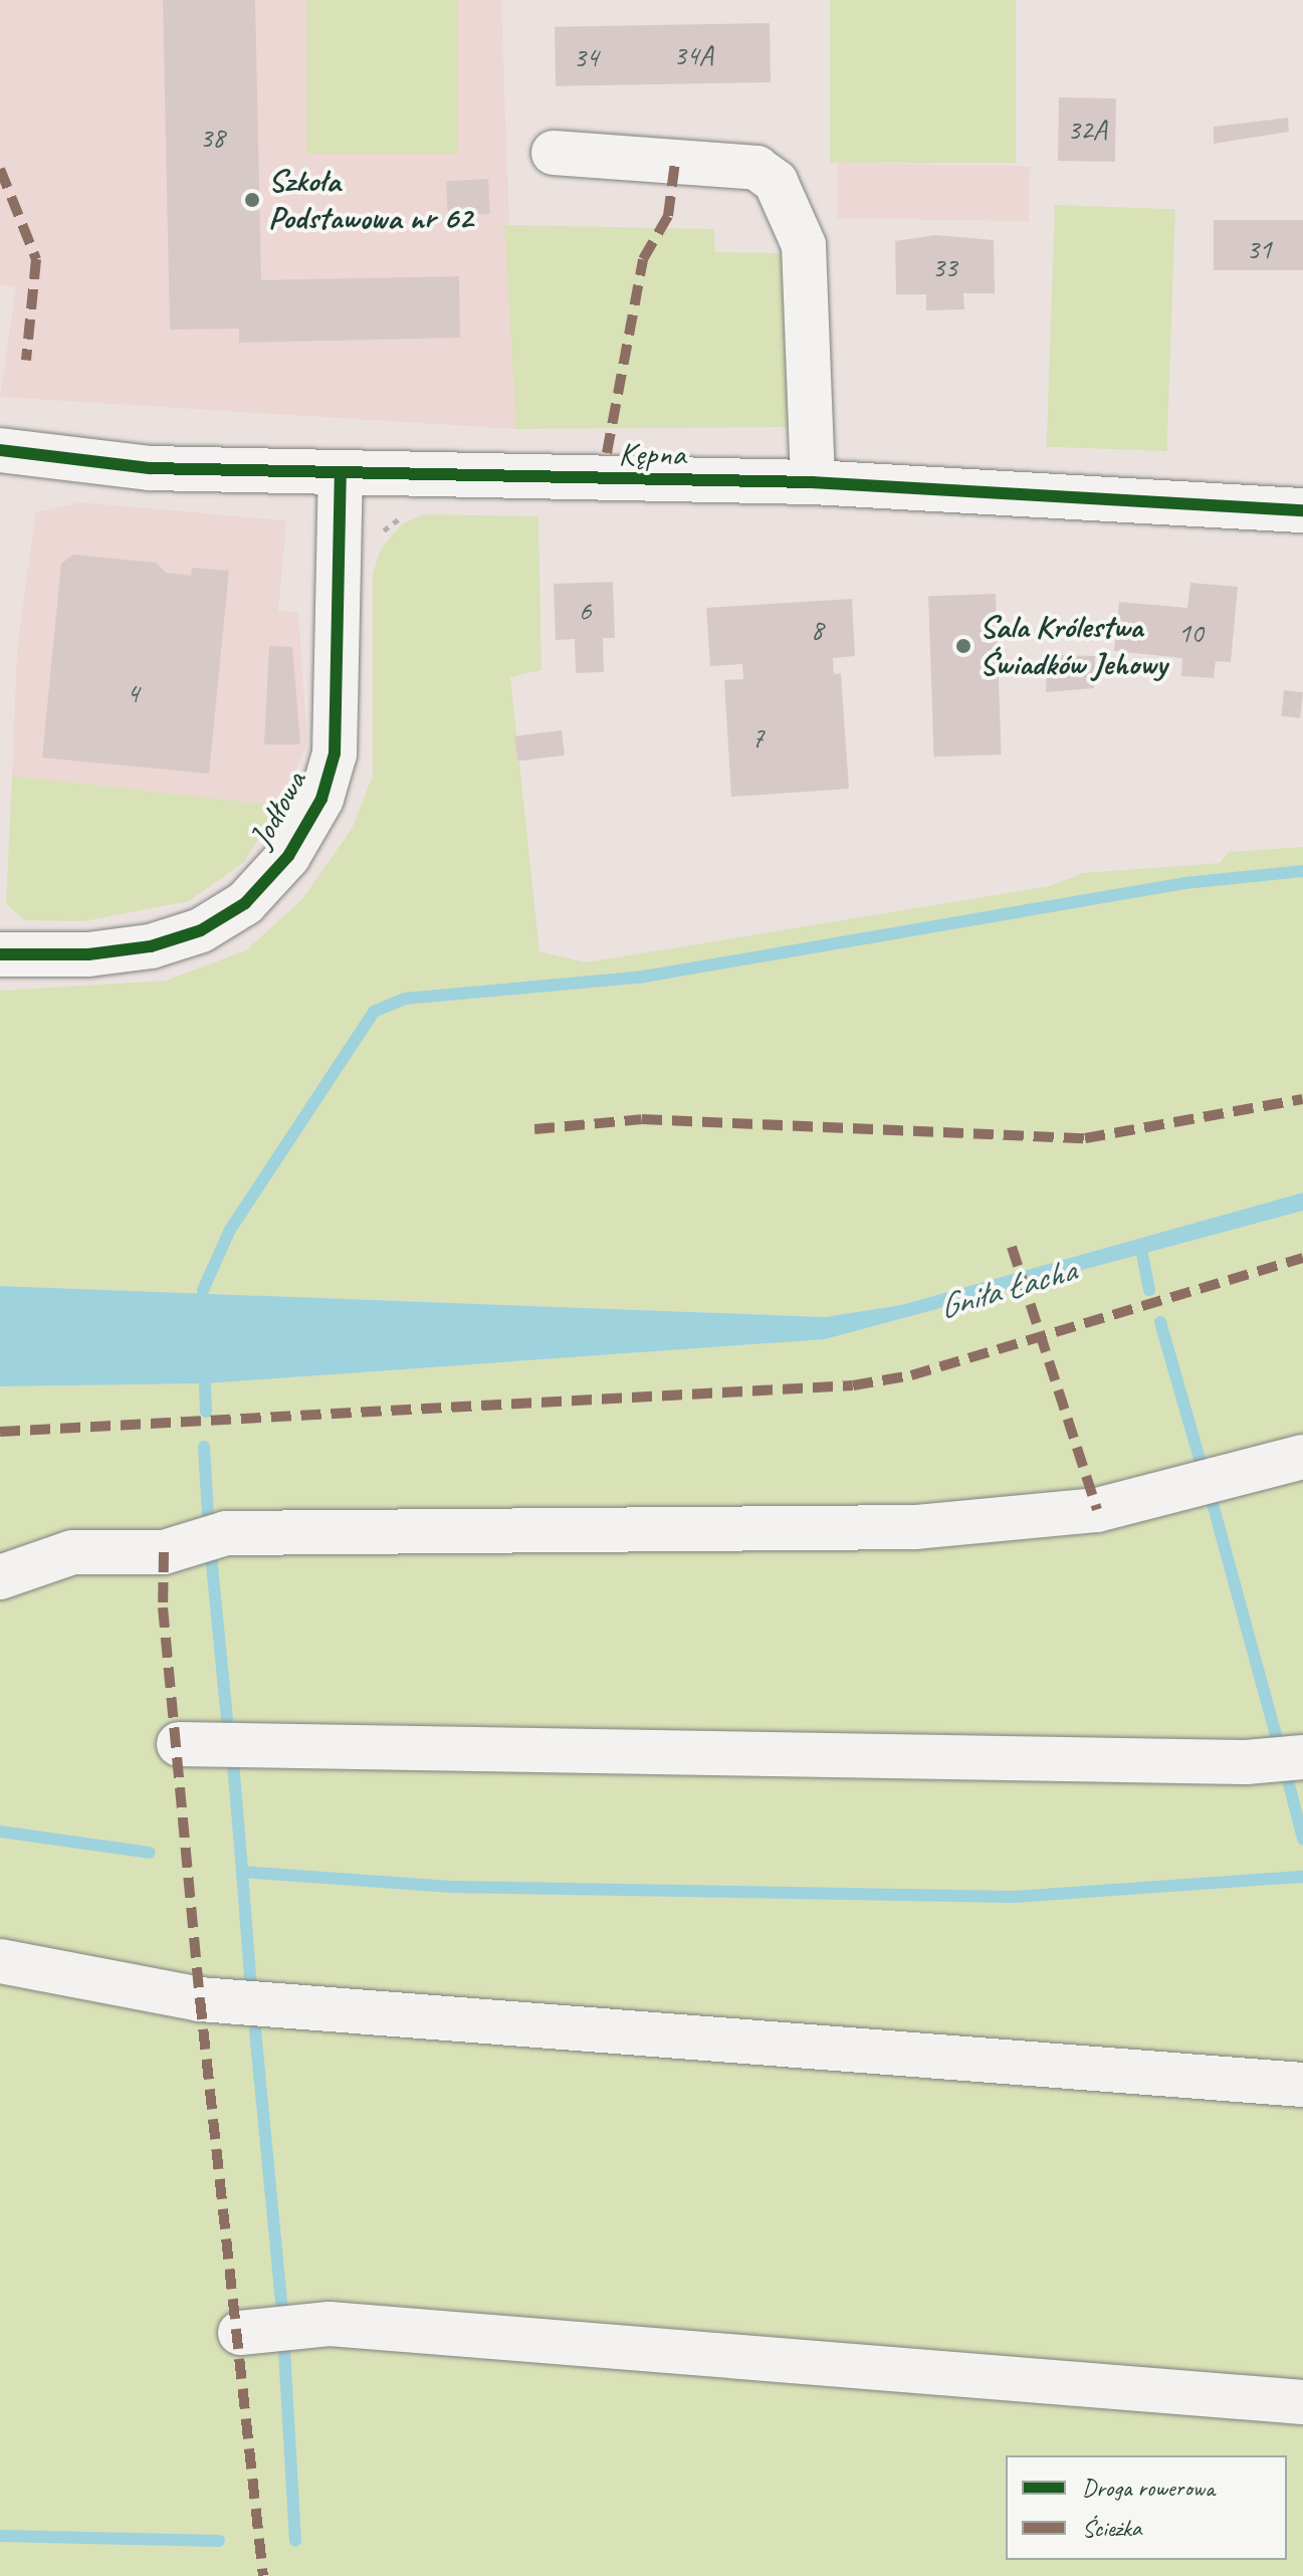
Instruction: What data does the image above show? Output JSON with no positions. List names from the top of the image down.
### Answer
{
  "streets": {
    "street": ["Kępna", "Jodłowa"]
  },
  "crossings": [
    ["Kępna", "Jodłowa"]
  ],
  "water": ["Gniła Łacha"],
  "places": ["Szkoła Podstawowa nr 62", "Sala Królestwa Świadków Jehowy"],
  "house_numbers": [
    "34A",
    "34",
    "32A",
    "38",
    "31",
    "33",
    "6",
    "8",
    "10",
    "4",
    "7"
  ],
  "legend": ["Droga rowerowa", "Ścieżka"]
}
